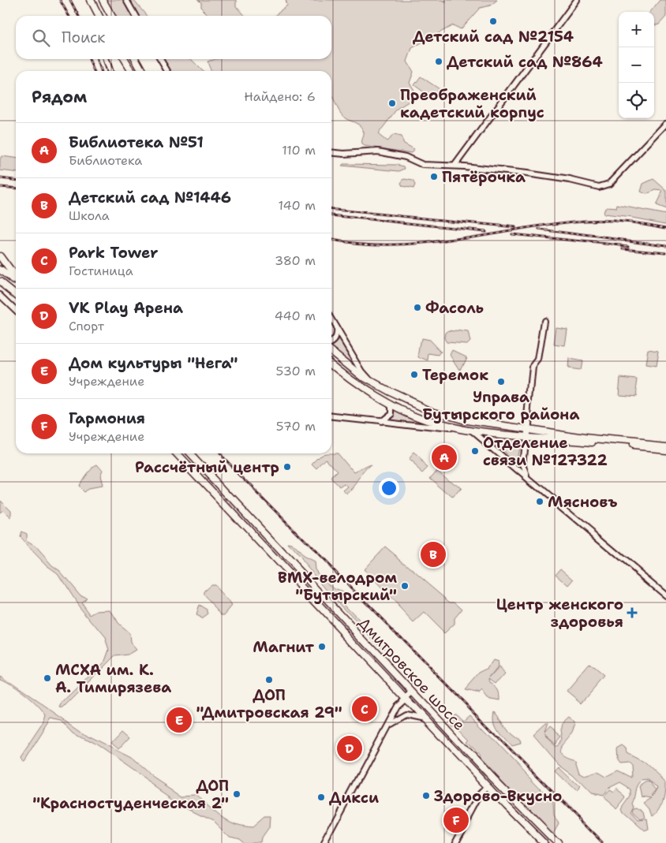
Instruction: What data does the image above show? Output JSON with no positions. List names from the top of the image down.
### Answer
{
  "streets": {
    "main road": ["Дмитровское шоссе"]
  },
  "places": {
    "other": [
      "Детский сад №2154",
      "Детский сад №864",
      "Преображенский кадетский корпус",
      "Пятёрочка",
      "Фасоль",
      "Теремок",
      "Управа Бутырского района",
      "Отделение связи №127322",
      "Рассчётный центр",
      "Мясновъ",
      "BMX-велодром \"Бутырский\"",
      "Магнит",
      "МСХА им. К. А. Тимирязева",
      "ДОП \"Дмитровская 29\"",
      "ДОП \"Красностуденческая 2\"",
      "Здорово-Вкусно",
      "Дикси"
    ],
    "health": ["Центр женского здоровья"]
  },
  "page": {
    "map_buttons": ["+", "−"],
    "search": "Поиск",
    "heading": ["Рядом", "Найдено: 6"],
    "list": [
      {
        "mark": "A",
        "name": "Библиотека №51",
        "note": "Библиотека",
        "value": "110 m"
      },
      {
        "mark": "B",
        "name": "Детский сад №1446",
        "note": "Школа",
        "value": "140 m"
      },
      {
        "mark": "C",
        "name": "Park Tower",
        "note": "Гостиница",
        "value": "380 m"
      },
      {
        "mark": "D",
        "name": "VK Play Арена",
        "note": "Спорт",
        "value": "440 m"
      },
      {
        "mark": "E",
        "name": "Дом культуры \"Нега\"",
        "note": "Учреждение",
        "value": "530 m"
      },
      {
        "mark": "F",
        "name": "Гармония",
        "note": "Учреждение",
        "value": "570 m"
      }
    ],
    "pins": [
      "A",
      "B",
      "C",
      "E",
      "D",
      "F"
    ]
  }
}
